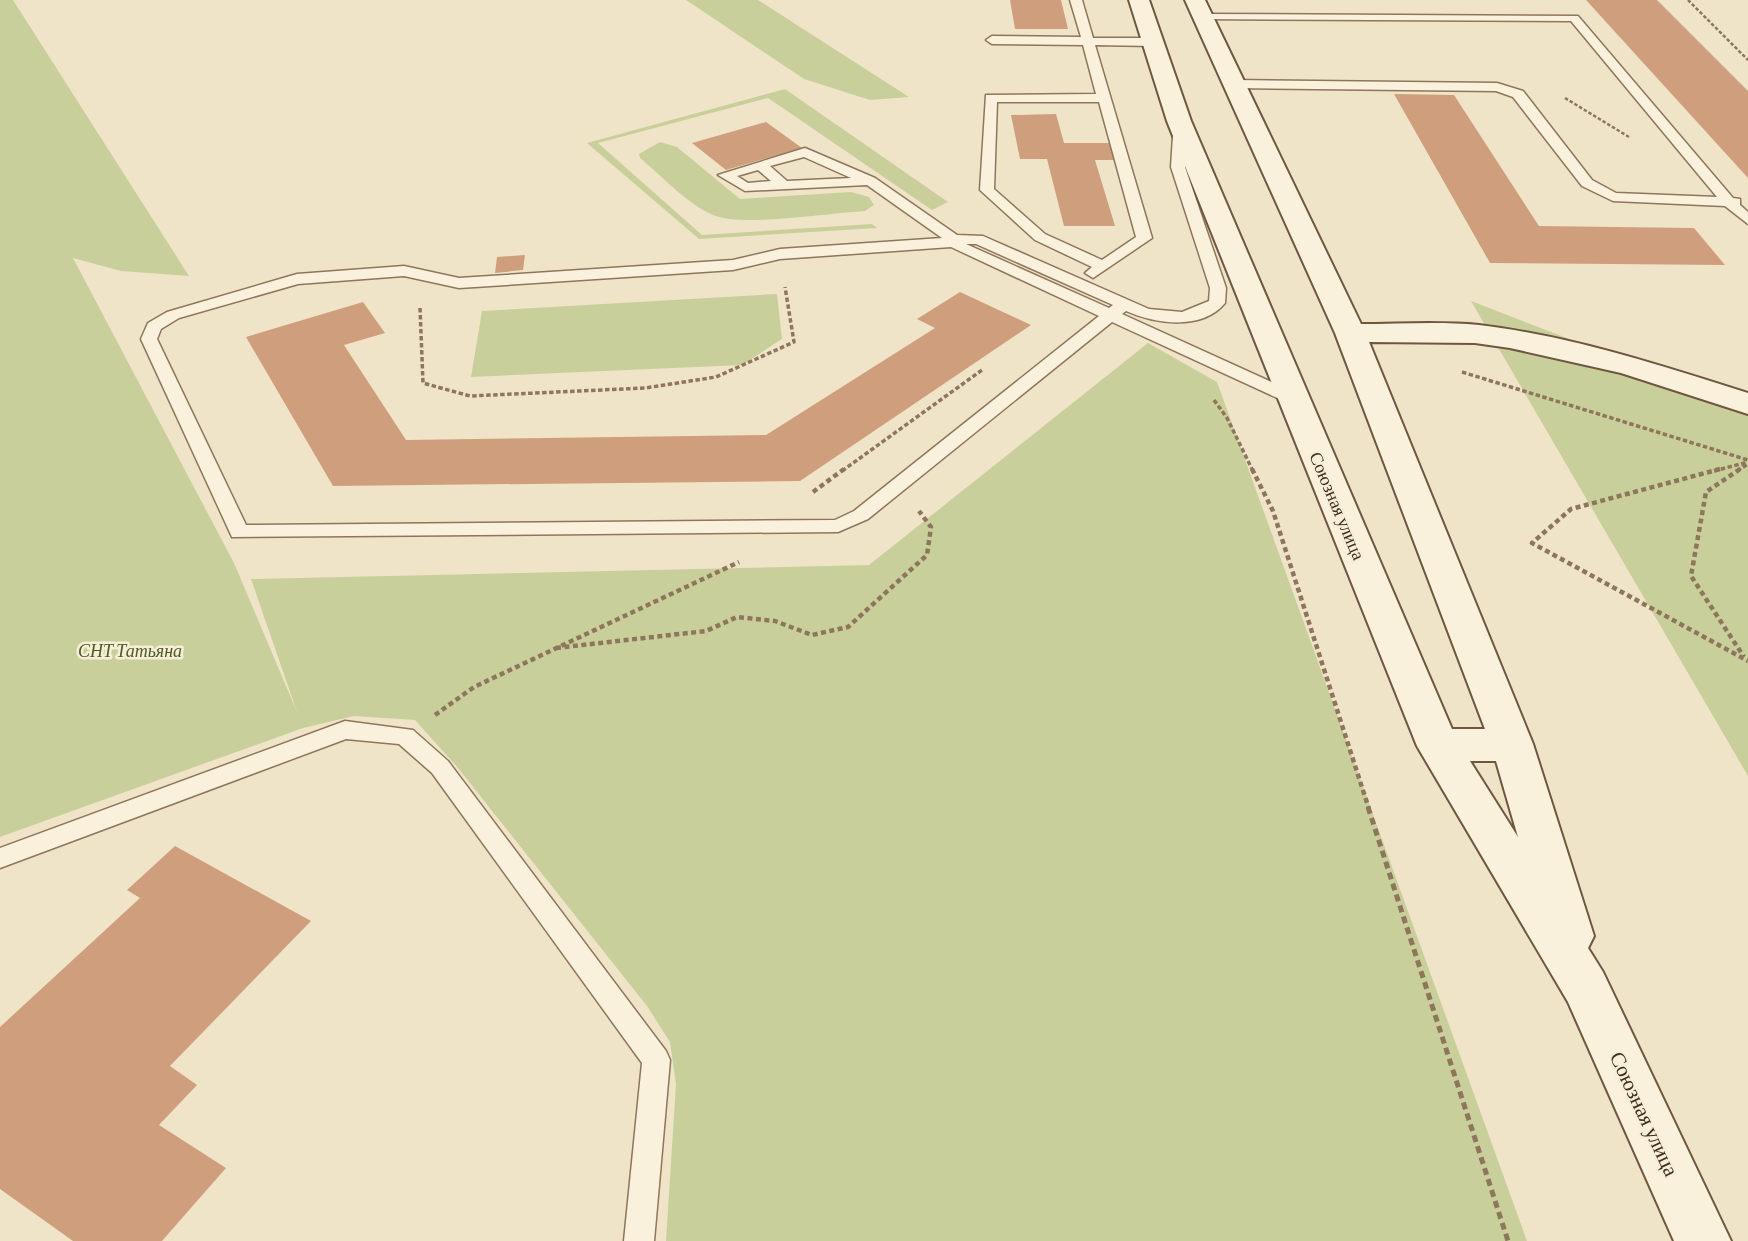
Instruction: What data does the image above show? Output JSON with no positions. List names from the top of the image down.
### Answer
{
  "streets": {
    "main road": ["Союзная улица"]
  },
  "parks": ["СНТ Татьяна"]
}
